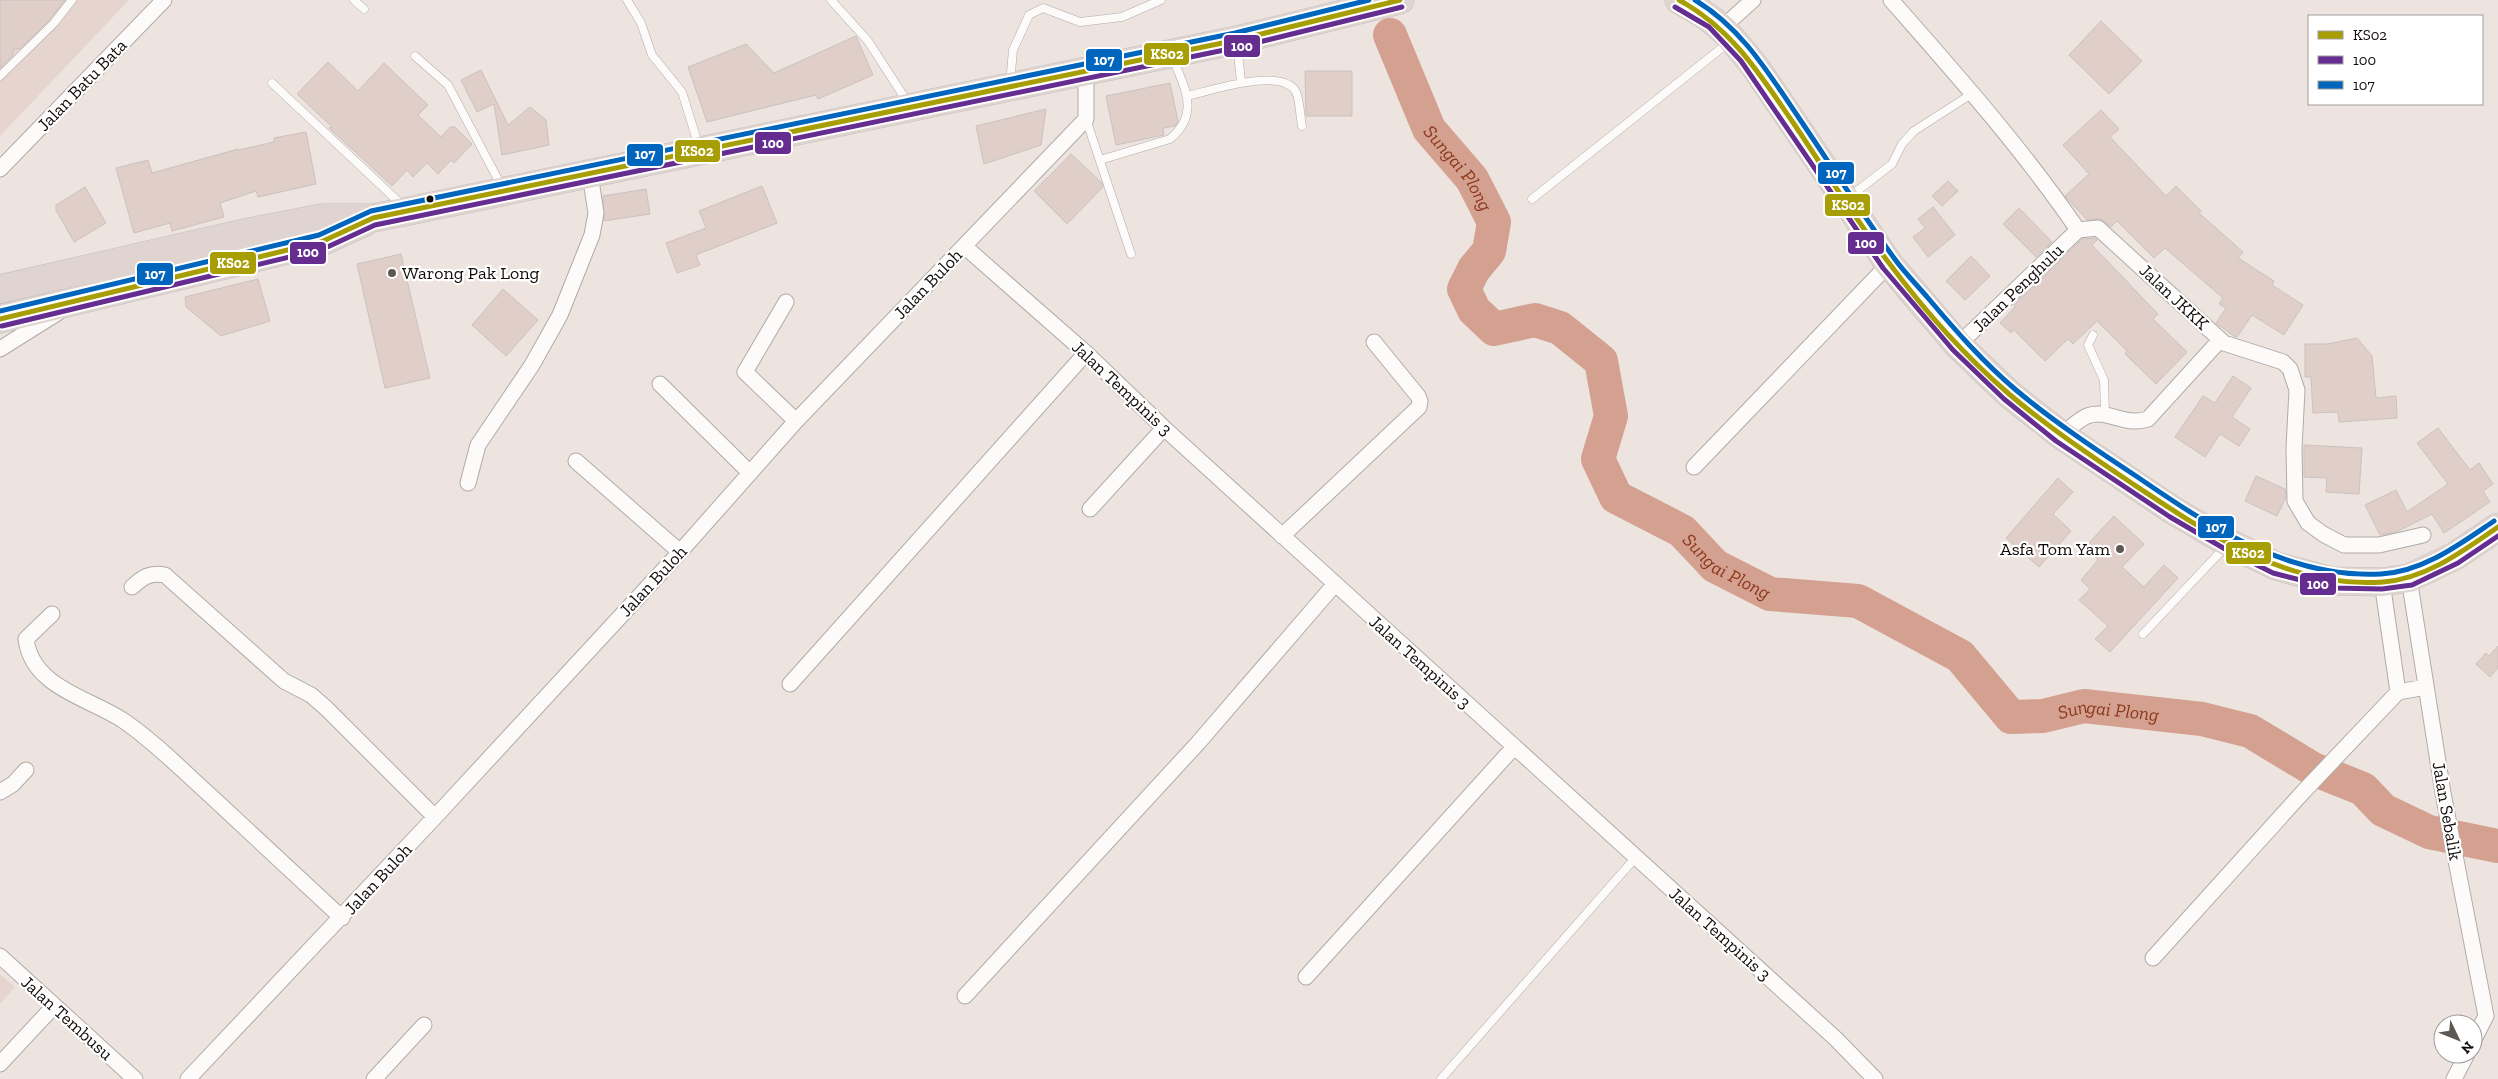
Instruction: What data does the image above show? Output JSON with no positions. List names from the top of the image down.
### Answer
{
  "streets": {
    "street": [
      "Jalan Batu Bata",
      "Jalan Buloh",
      "Jalan Penghulu",
      "Jalan JKKK",
      "Jalan Tempinis 3",
      "Jalan Sebalik",
      "Jalan Tembusu"
    ]
  },
  "crossings": [
    ["Jalan Buloh", "Jalan Tempinis 3"],
    ["Jalan Penghulu", "Jalan JKKK"]
  ],
  "water": ["Sungai Plong"],
  "places": ["Warong Pak Long", "Asfa Tom Yam"],
  "lines": ["transit line KS02", "transit line 107", "transit line 100"],
  "legend": ["KS02", "100", "107"],
  "north": "bottom right"
}
